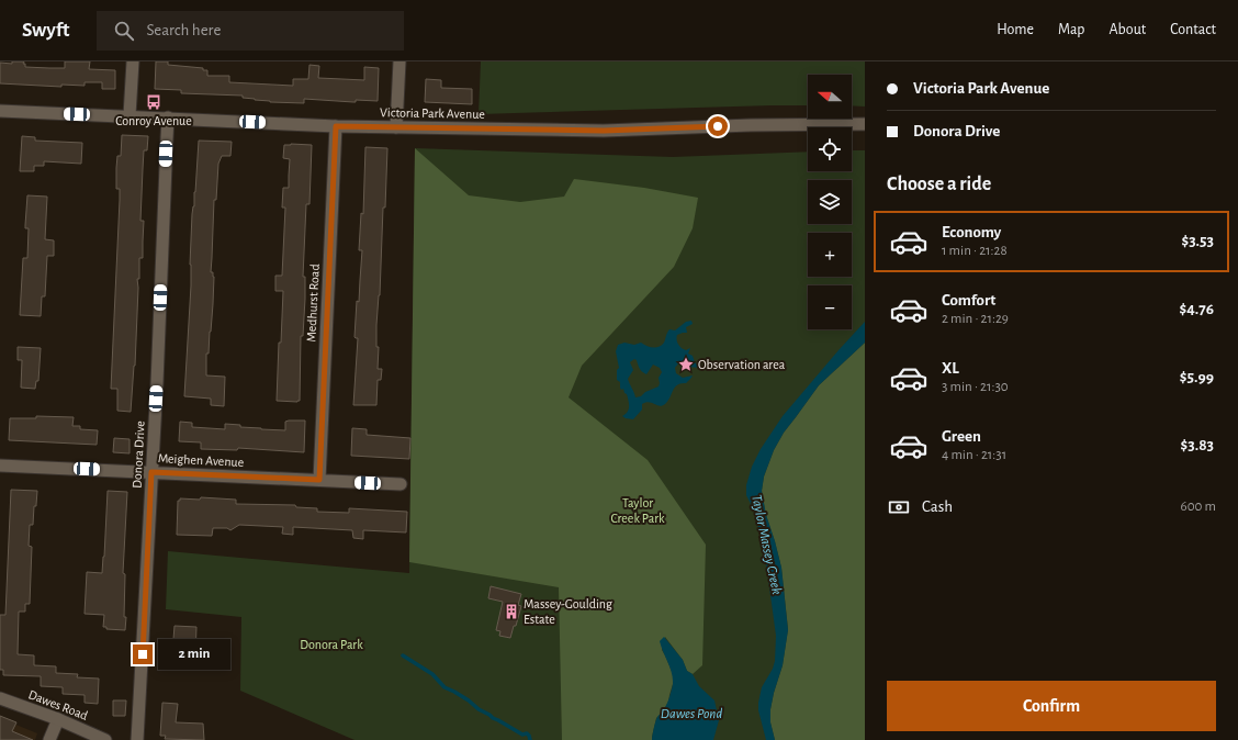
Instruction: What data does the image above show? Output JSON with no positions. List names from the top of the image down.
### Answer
{
  "streets": {
    "street": [
      "Victoria Park Avenue",
      "Medhurst Road",
      "Donora Drive",
      "Meighen Avenue",
      "Dawes Road"
    ]
  },
  "crossings": [
    ["Victoria Park Avenue", "Medhurst Road"],
    ["Victoria Park Avenue", "Donora Drive"],
    ["Medhurst Road", "Meighen Avenue"],
    ["Donora Drive", "Meighen Avenue"]
  ],
  "water": ["Taylor Massey Creek", "Dawes Pond"],
  "parks": ["Taylor Creek Park", "Donora Park"],
  "places": {
    "bus stop": ["Conroy Avenue"],
    "place": ["Observation area"],
    "building": ["Massey-Goulding Estate"]
  },
  "north": "left",
  "page": {
    "header": "Swyft",
    "search": "Search here",
    "nav": [
      "Home",
      "Map",
      "About",
      "Contact"
    ],
    "banner": ["Victoria Park Avenue", "Donora Drive"],
    "map_buttons": ["+", "−"],
    "heading": "Choose a ride",
    "list": [
      {
        "name": "Economy",
        "note": "1 min · 21:28",
        "value": "$3.53"
      },
      {
        "name": "Comfort",
        "note": "2 min · 21:29",
        "value": "$4.76"
      },
      {
        "name": "XL",
        "note": "3 min · 21:30",
        "value": "$5.99"
      },
      {
        "name": "Green",
        "note": "4 min · 21:31",
        "value": "$3.83"
      }
    ],
    "pay": ["Cash", "600 m"],
    "bubble": "2 min",
    "buttons": "Confirm"
  }
}
